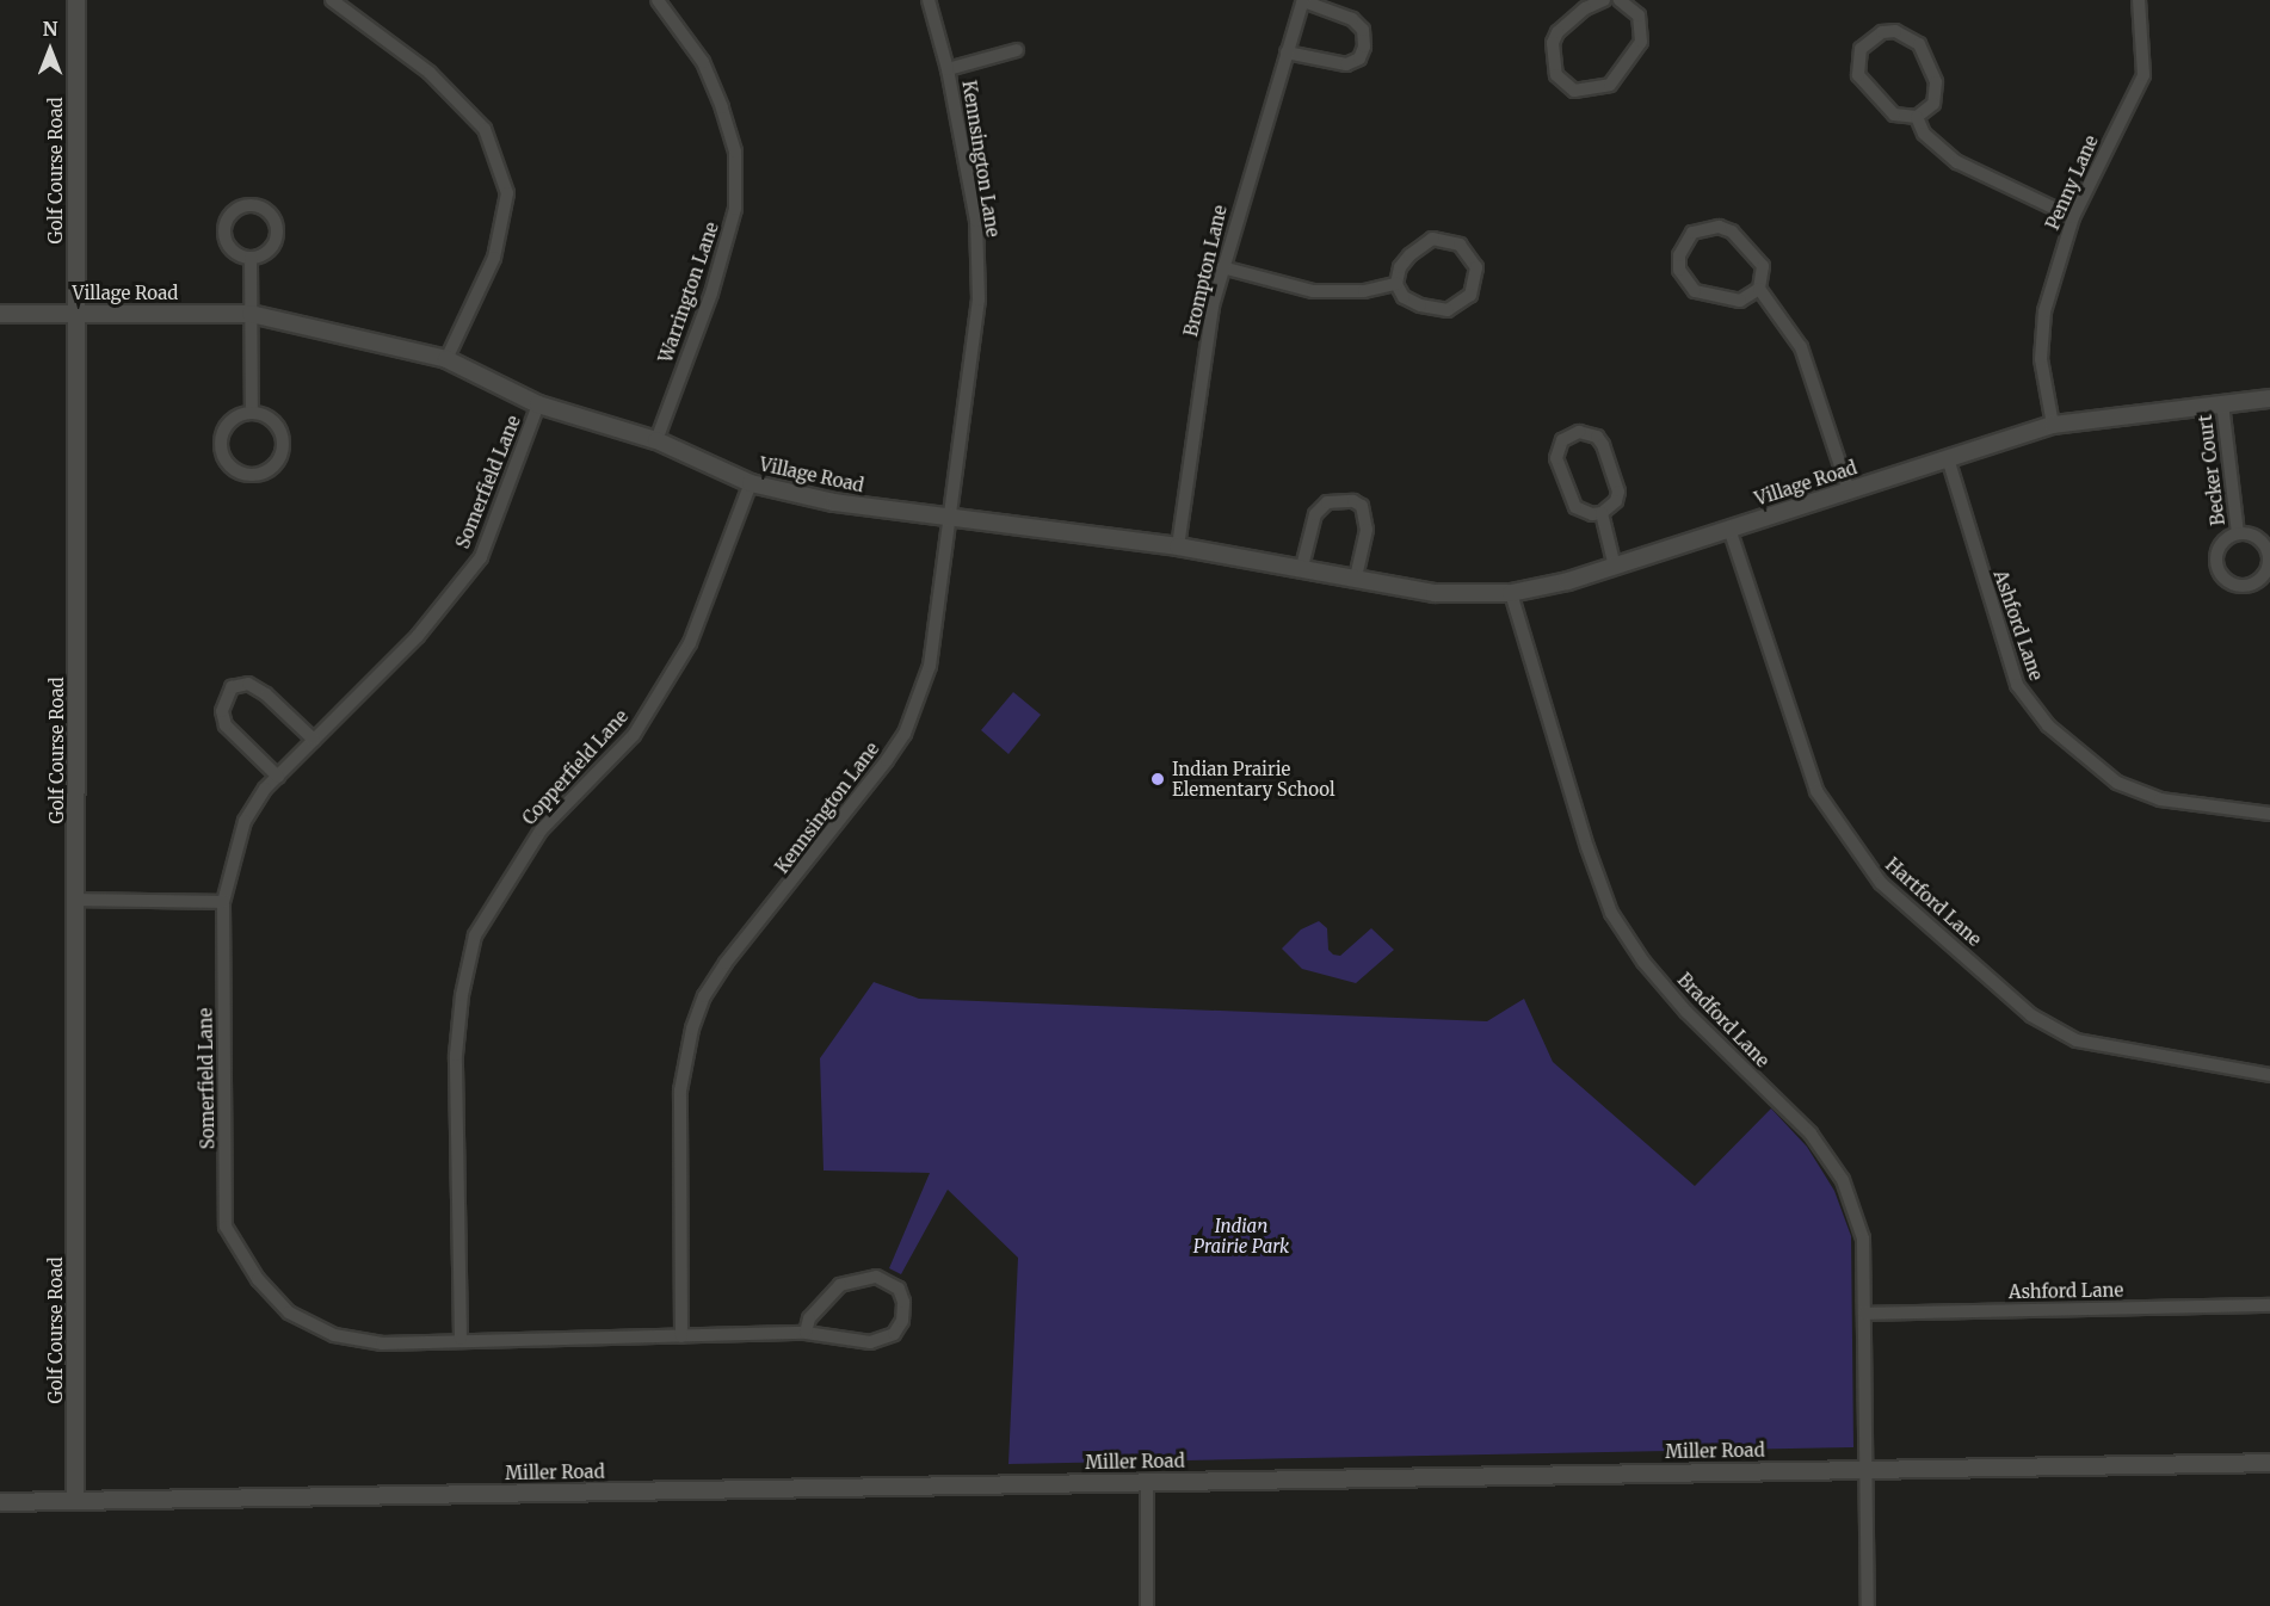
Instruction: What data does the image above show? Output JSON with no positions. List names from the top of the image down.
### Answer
{
  "streets": {
    "street": [
      "Kennsington Lane",
      "Golf Course Road",
      "Penny Lane",
      "Brompton Lane",
      "Warrington Lane",
      "Village Road",
      "Becker Court",
      "Somerfield Lane",
      "Ashford Lane",
      "Copperfield Lane",
      "Hartford Lane",
      "Bradford Lane",
      "Miller Road"
    ]
  },
  "crossings": [
    ["Kennsington Lane", "Village Road"],
    ["Kennsington Lane", "Somerfield Lane"],
    ["Golf Course Road", "Village Road"],
    ["Golf Course Road", "Miller Road"],
    ["Penny Lane", "Village Road"],
    ["Brompton Lane", "Village Road"],
    ["Warrington Lane", "Village Road"],
    ["Village Road", "Becker Court"],
    ["Village Road", "Somerfield Lane"],
    ["Village Road", "Ashford Lane"],
    ["Village Road", "Copperfield Lane"],
    ["Village Road", "Hartford Lane"],
    ["Village Road", "Bradford Lane"],
    ["Somerfield Lane", "Copperfield Lane"],
    ["Ashford Lane", "Bradford Lane"],
    ["Bradford Lane", "Miller Road"]
  ],
  "parks": ["Indian Prairie Park"],
  "places": ["Indian Prairie Elementary School"],
  "north": "top"
}
